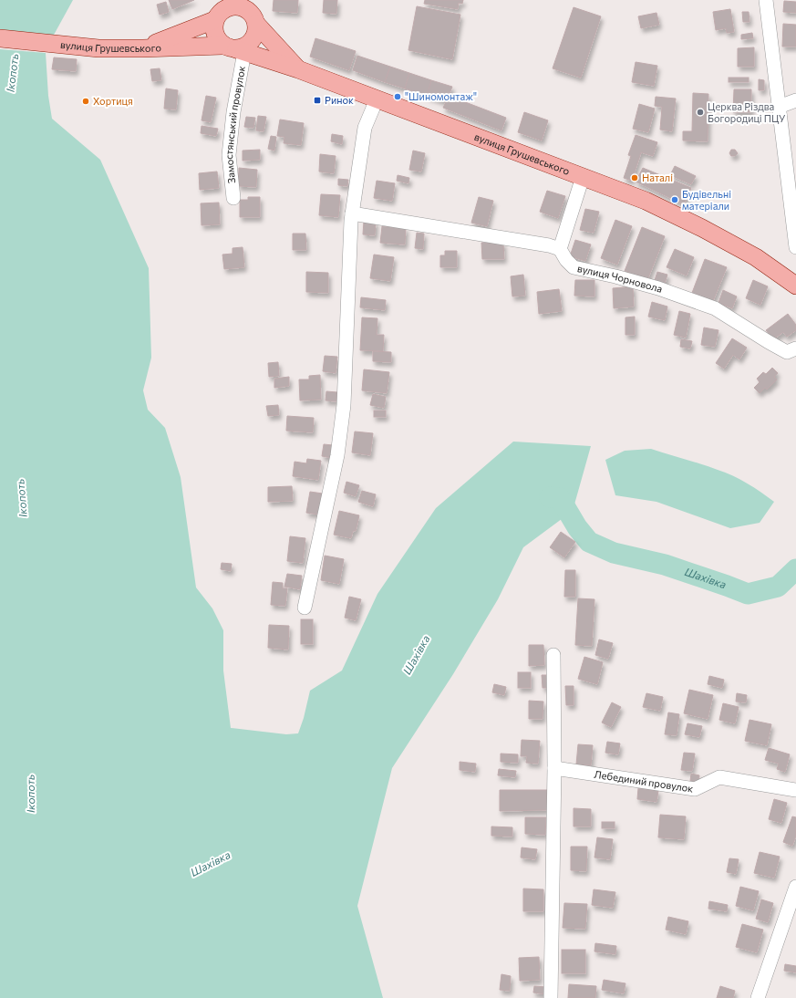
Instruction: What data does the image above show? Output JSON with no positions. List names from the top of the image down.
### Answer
{
  "streets": {
    "main road": ["вулиця Грушевського"],
    "street": ["Замостянський провулок", "вулиця Чорновола", "Лебединий провулок"]
  },
  "crossings": [
    ["вулиця Грушевського", "Замостянський провулок"]
  ],
  "water": ["Ікопоть", "Шахівка"],
  "places": {
    "other": [
      "\"Шиномонтаж\"",
      "Хортиця",
      "Церква Різдва Богородиці ПЦУ",
      "Наталі",
      "Будівельні матеріали"
    ],
    "transit": ["Ринок"]
  }
}
